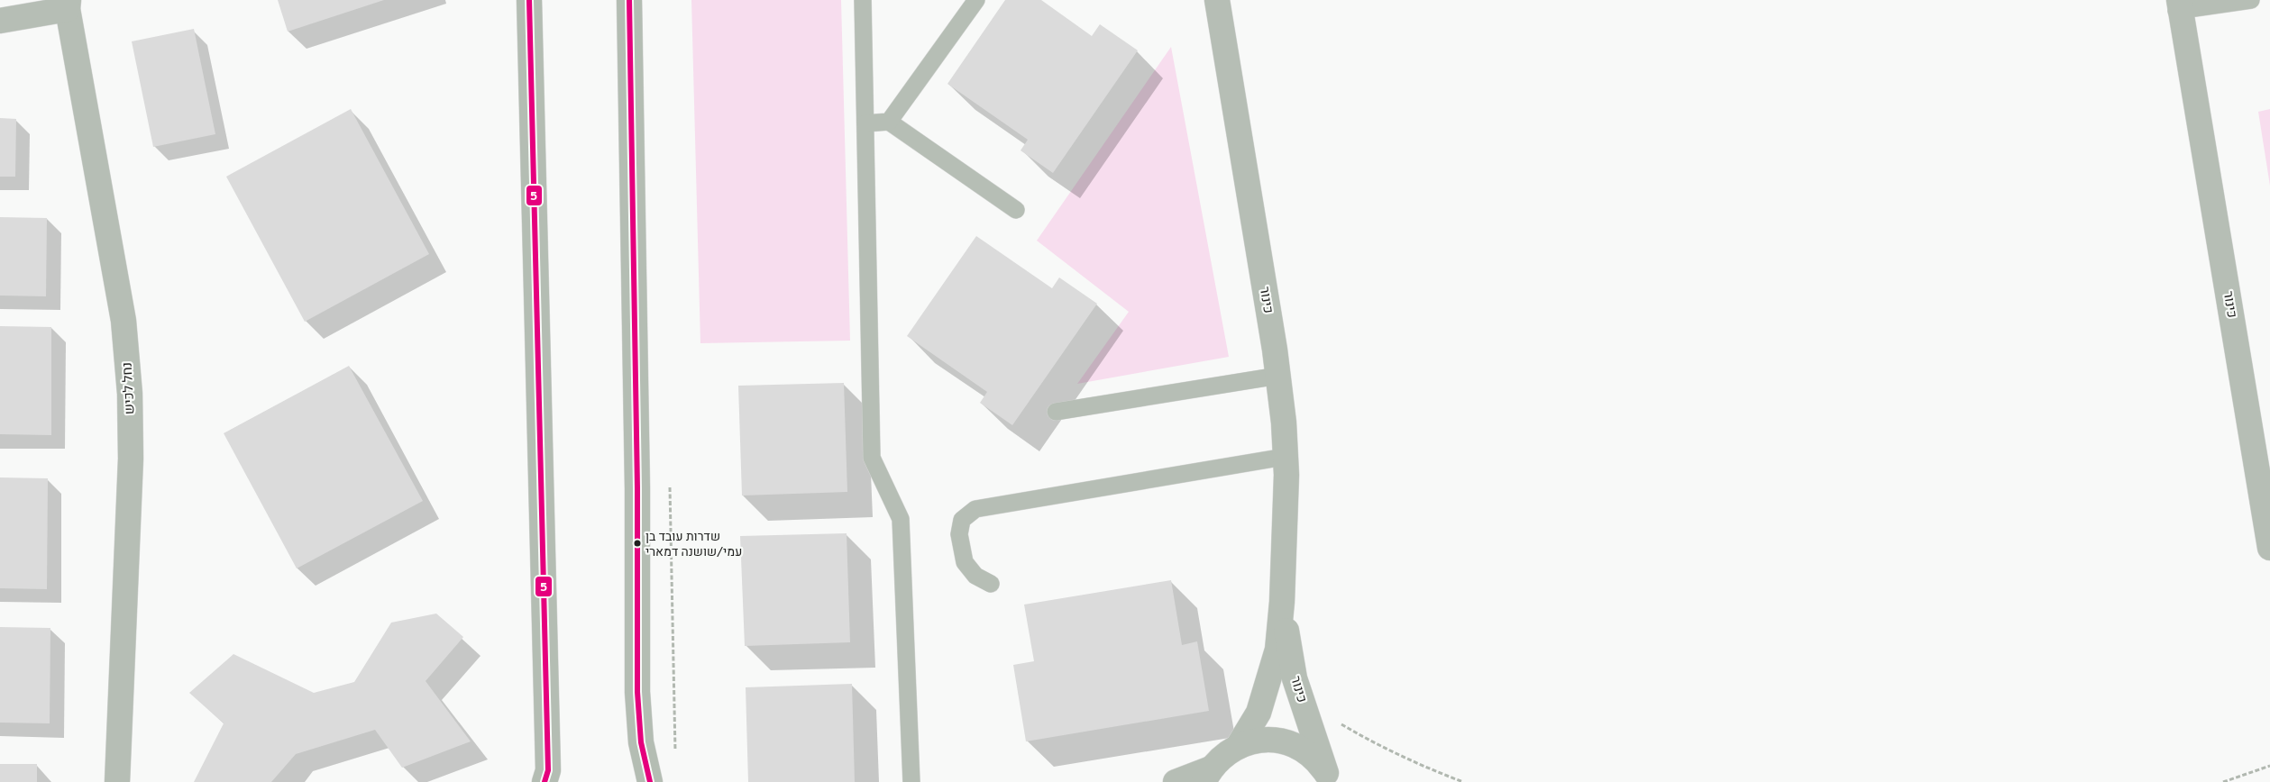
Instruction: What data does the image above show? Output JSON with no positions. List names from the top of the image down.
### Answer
{
  "streets": {
    "street": ["כינור", "נחל לכיש"]
  },
  "places": ["שדרות עובד בן עמי/שושנה דמארי"],
  "lines": ["transit line 5"]
}
